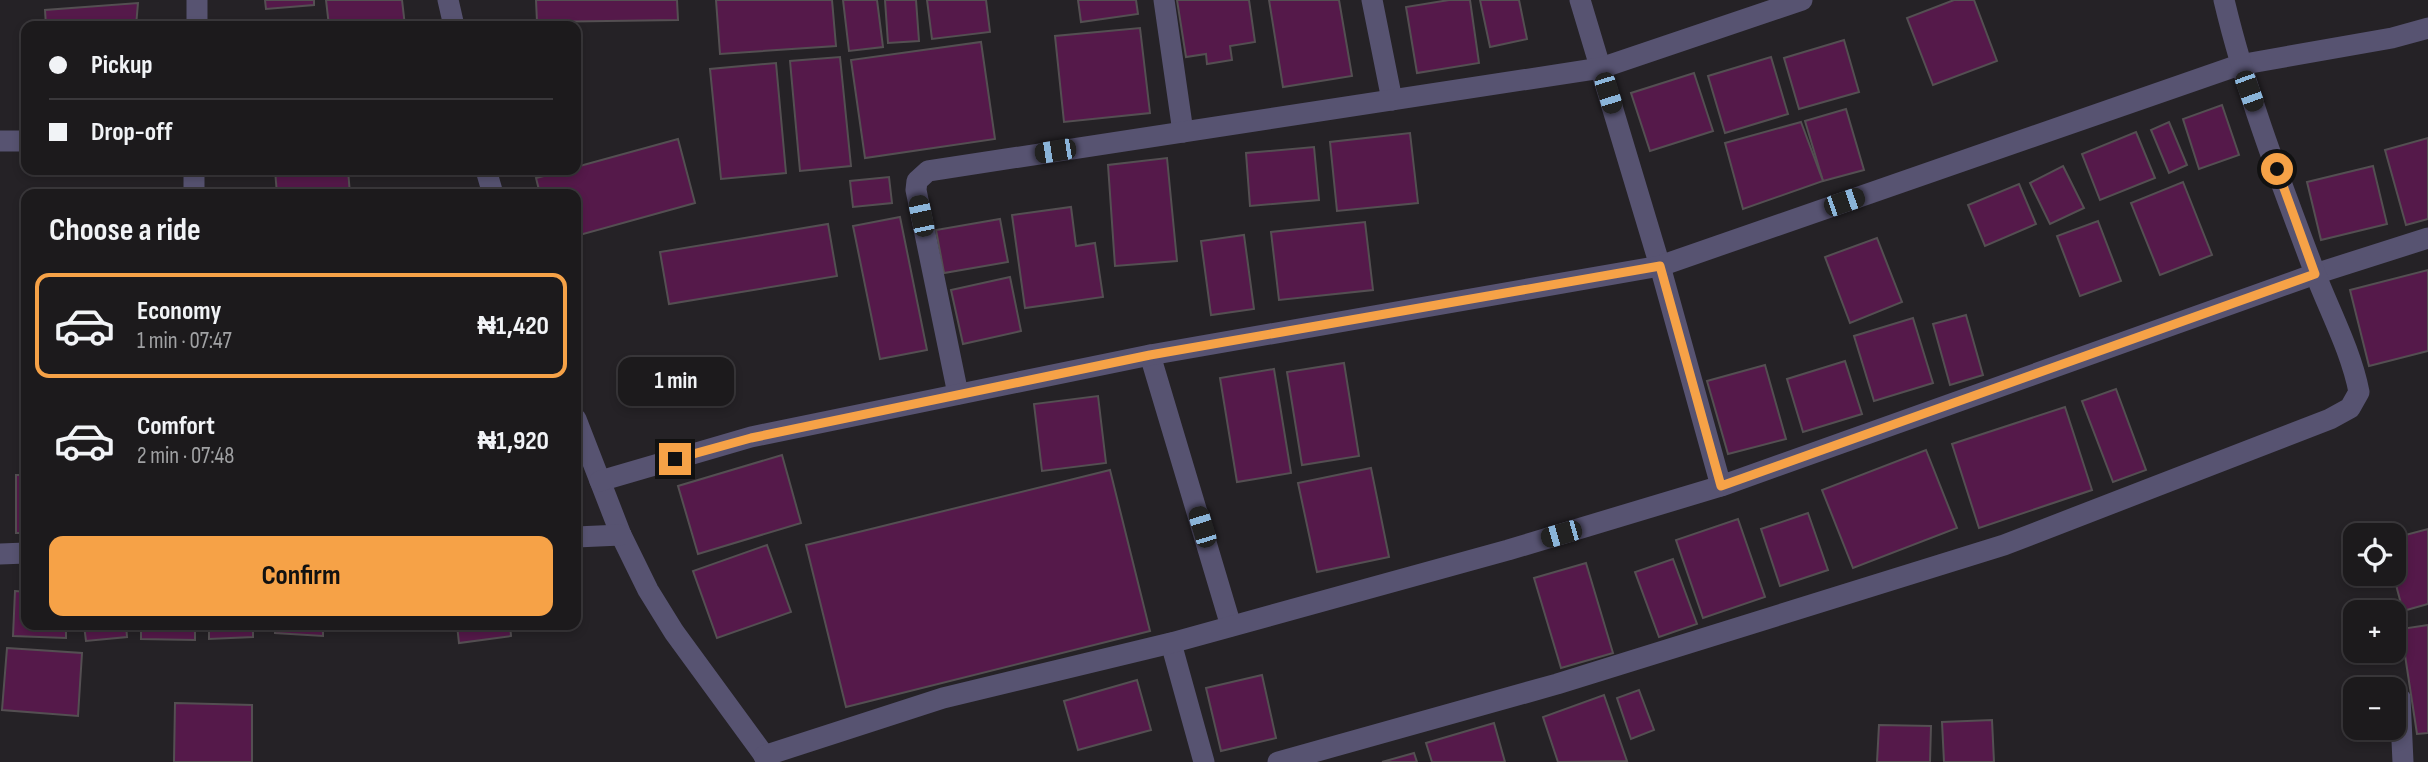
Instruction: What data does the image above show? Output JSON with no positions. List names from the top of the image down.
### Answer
{
  "page": {
    "banner": ["Pickup", "Drop-off"],
    "heading": "Choose a ride",
    "list": [
      {
        "name": "Economy",
        "note": "1 min · 07:47",
        "value": "₦1,420"
      },
      {
        "name": "Comfort",
        "note": "2 min · 07:48",
        "value": "₦1,920"
      }
    ],
    "bubble": "1 min",
    "buttons": "Confirm",
    "map_buttons": ["+", "−"]
  }
}
